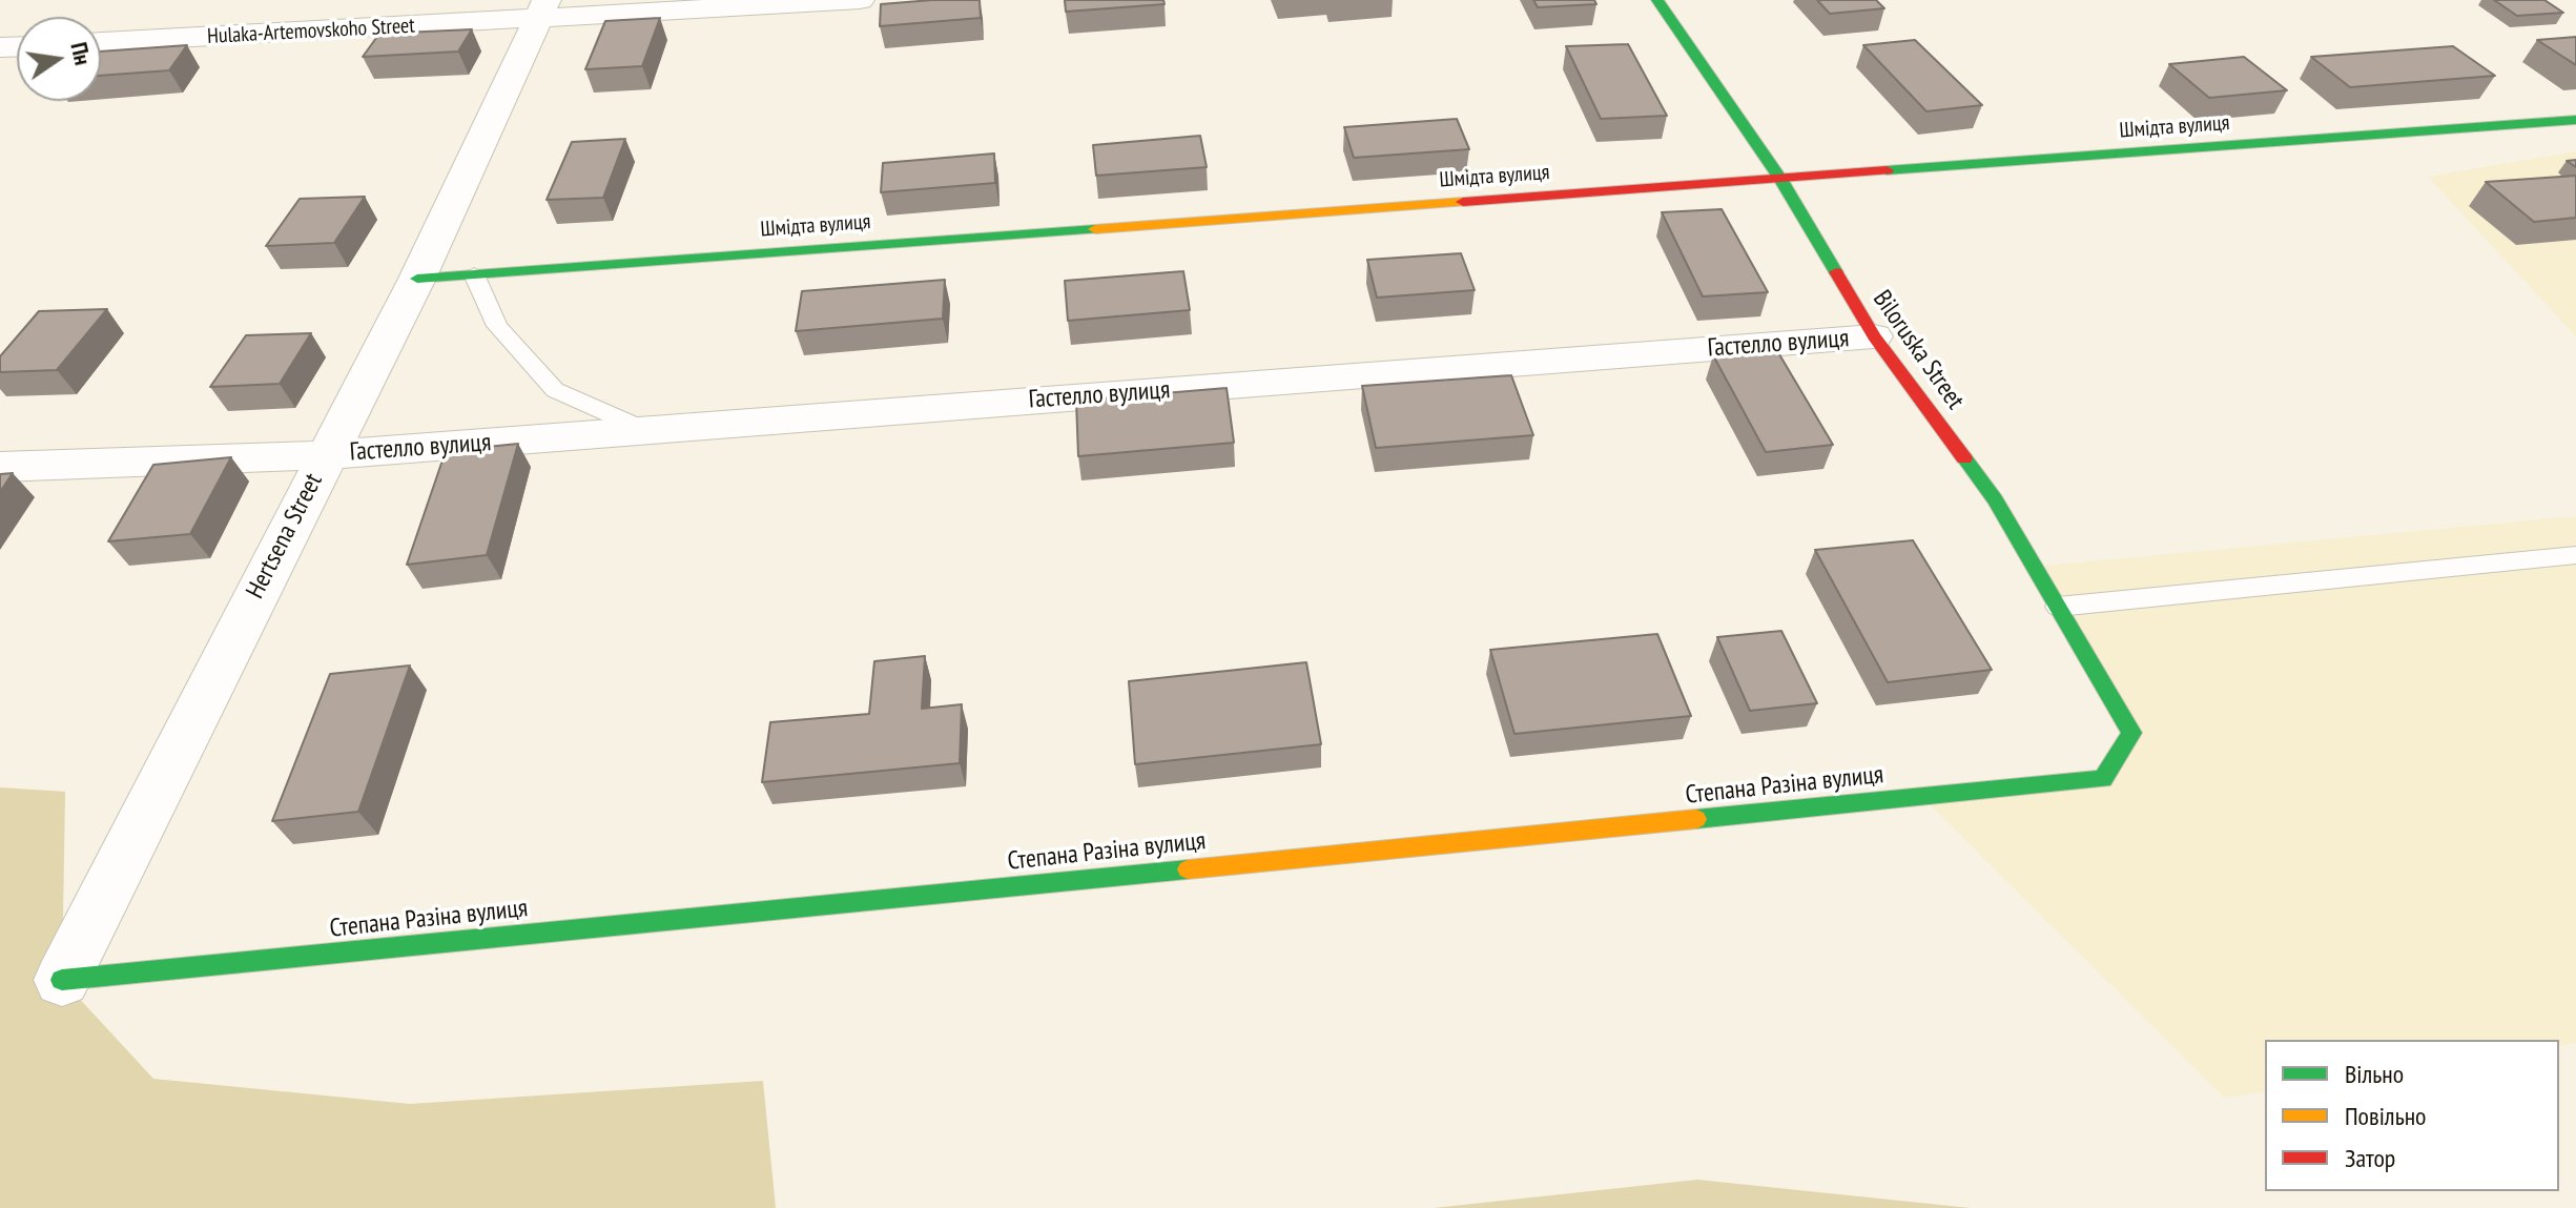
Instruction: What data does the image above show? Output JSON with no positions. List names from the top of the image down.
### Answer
{
  "streets": {
    "street": [
      "Hulaka-Artemovskoho Street",
      "Шмідта вулиця",
      "Гастелло вулиця",
      "Biloruska Street",
      "Hertsena Street",
      "Степана Разіна вулиця"
    ]
  },
  "crossings": [
    ["Hulaka-Artemovskoho Street", "Hertsena Street"],
    ["Шмідта вулиця", "Biloruska Street"],
    ["Шмідта вулиця", "Hertsena Street"],
    ["Гастелло вулиця", "Biloruska Street"],
    ["Гастелло вулиця", "Hertsena Street"],
    ["Biloruska Street", "Степана Разіна вулиця"],
    ["Hertsena Street", "Степана Разіна вулиця"]
  ],
  "legend": ["Вільно", "Повільно", "Затор"],
  "north": "right"
}
